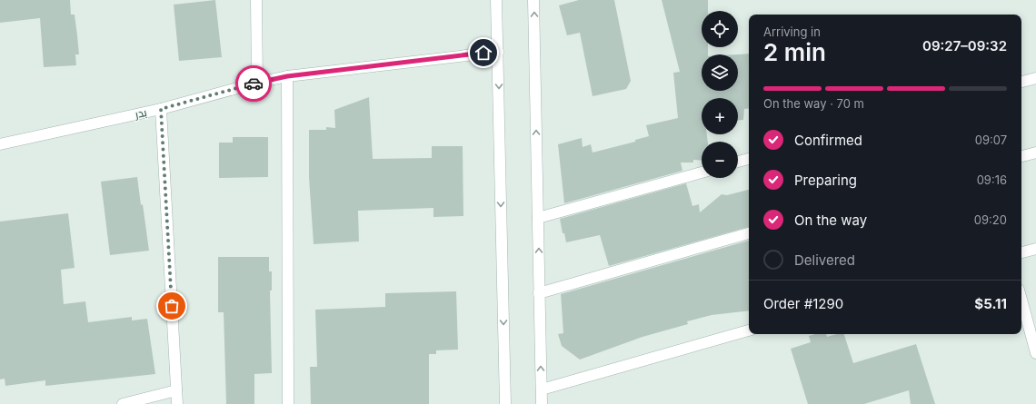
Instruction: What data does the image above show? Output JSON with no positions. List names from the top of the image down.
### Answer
{
  "streets": {
    "street": ["بدر"]
  },
  "page": {
    "map_buttons": ["+", "−"],
    "heading": ["2 min", "Arriving in", "09:27–09:32"],
    "panel": ["Order #1290", "$5.11"],
    "bar": "On the way · 70 m",
    "list": [
      ["Confirmed", "09:07"],
      ["Preparing", "09:16"],
      ["On the way", "09:20"],
      "Delivered"
    ]
  }
}
